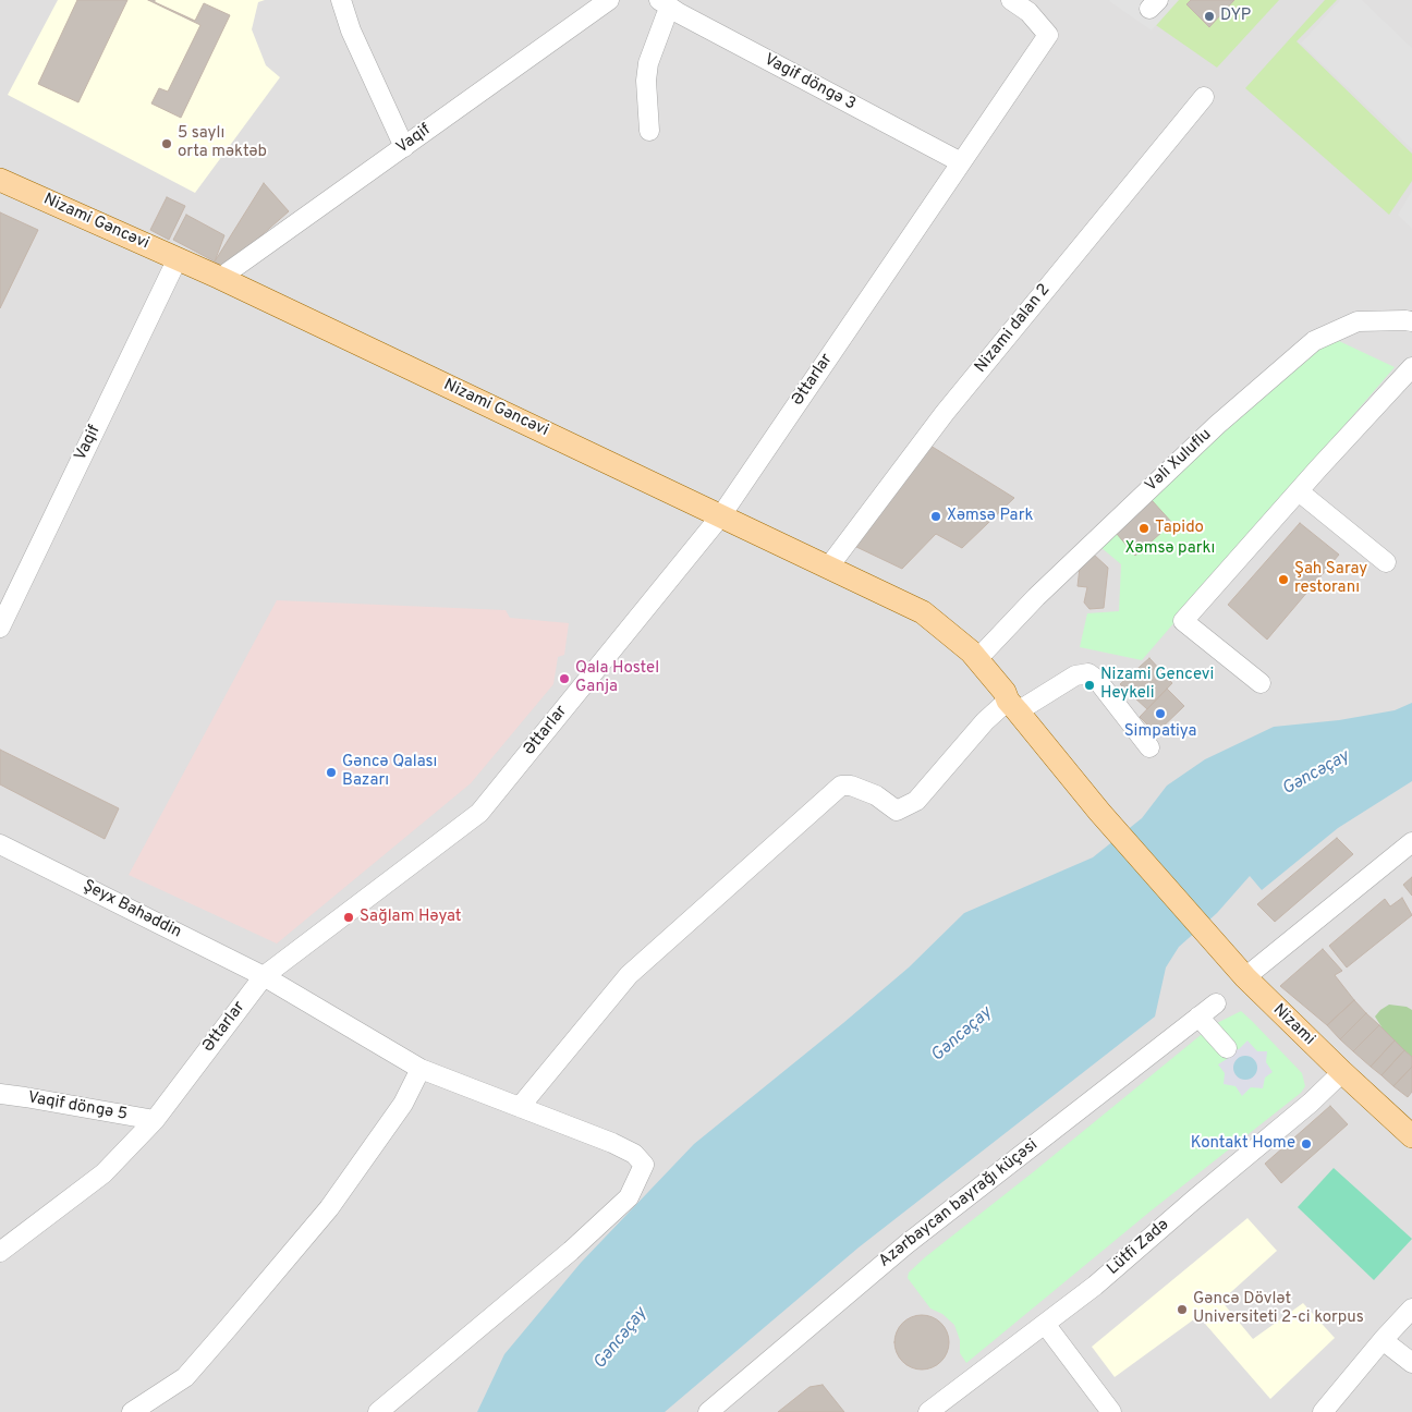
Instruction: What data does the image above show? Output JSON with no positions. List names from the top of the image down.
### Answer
{
  "streets": {
    "main road": ["Nizami Gəncəvi", "Nizami"],
    "street": [
      "Vagif döngə 3",
      "Vaqif",
      "Nizami dalan 2",
      "Əttarlar",
      "Vəli Xuluflu",
      "Şeyx Bahəddin",
      "Vaqif döngə 5",
      "Azərbaycan bayrağı küçəsi",
      "Lütfi Zadə"
    ]
  },
  "crossings": [
    ["Vagif döngə 3", "Əttarlar"],
    ["Vaqif", "Nizami Gəncəvi"],
    ["Nizami Gəncəvi", "Nizami dalan 2"],
    ["Nizami Gəncəvi", "Əttarlar"],
    ["Nizami Gəncəvi", "Vəli Xuluflu"],
    ["Nizami Gəncəvi", "Nizami"],
    ["Əttarlar", "Şeyx Bahəddin"],
    ["Əttarlar", "Vaqif döngə 5"],
    ["Nizami", "Lütfi Zadə"]
  ],
  "water": ["Gəncəçay"],
  "parks": ["Xəmsə parkı"],
  "places": [
    "DYP",
    "5 saylı orta məktəb",
    "Xəmsə Park",
    "Tapido",
    "Şah Saray restoranı",
    "Qala Hostel Ganja",
    "Nizami Gencevi Heykeli",
    "Simpatiya",
    "Gəncə Qalası Bazarı",
    "Sağlam Həyat",
    "Kontakt Home",
    "Gəncə Dövlət Universiteti 2-ci korpus"
  ]
}
